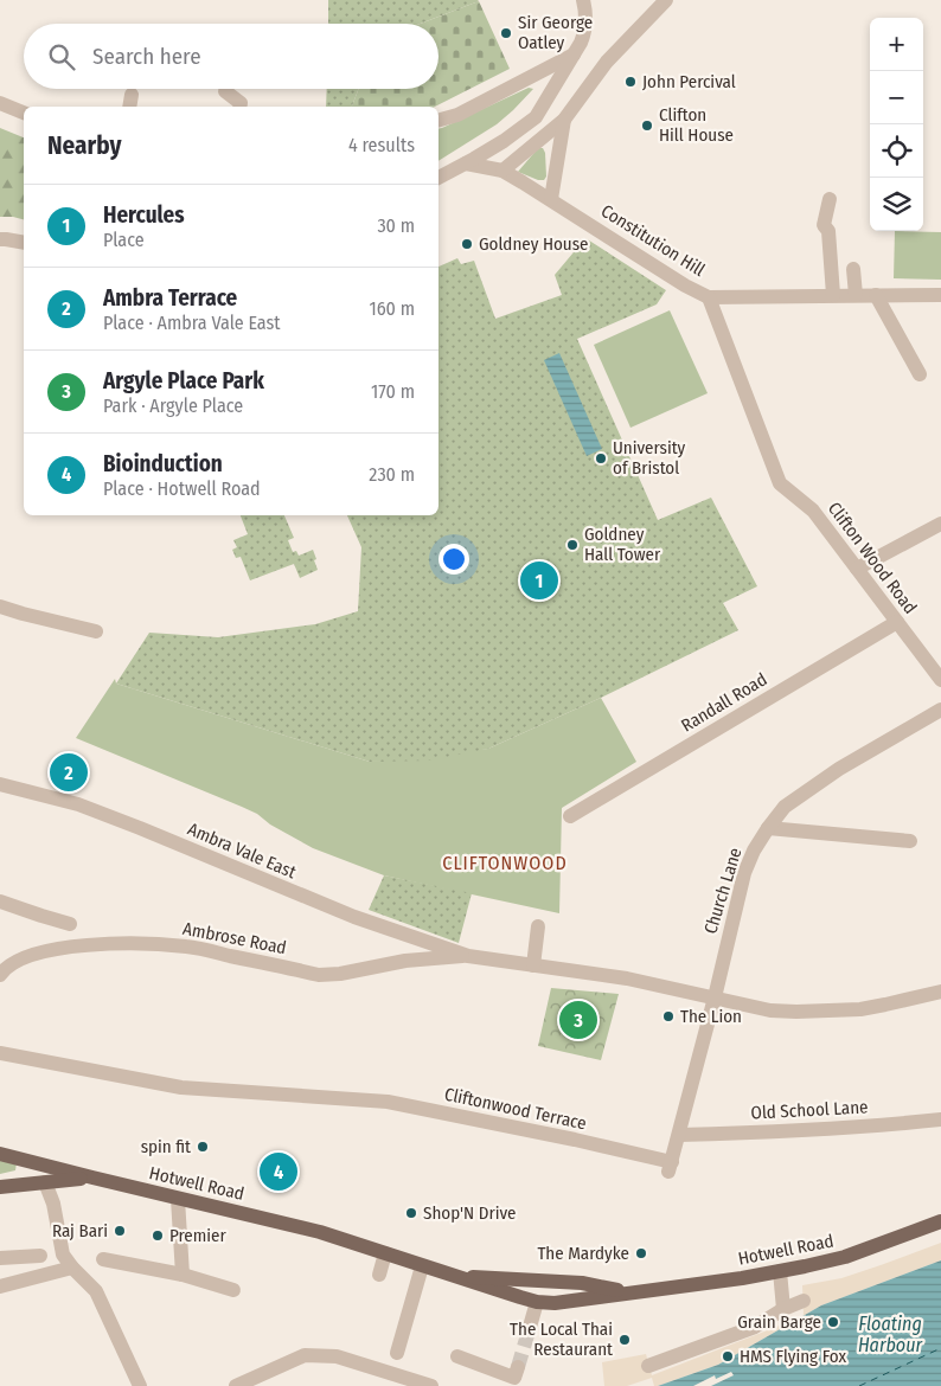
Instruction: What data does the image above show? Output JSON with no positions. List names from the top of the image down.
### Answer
{
  "streets": {
    "main road": ["Hotwell Road"],
    "street": [
      "Constitution Hill",
      "Clifton Wood Road",
      "Randall Road",
      "Ambra Vale East",
      "Church Lane",
      "Ambrose Road",
      "Cliftonwood Terrace",
      "Old School Lane"
    ]
  },
  "crossings": [
    ["Constitution Hill", "Clifton Wood Road"],
    ["Clifton Wood Road", "Randall Road"],
    ["Ambra Vale East", "Ambrose Road"],
    ["Church Lane", "Cliftonwood Terrace"],
    ["Church Lane", "Old School Lane"]
  ],
  "districts": ["CLIFTONWOOD"],
  "water": ["Floating Harbour"],
  "places": [
    "Sir George Oatley",
    "John Percival",
    "Clifton Hill House",
    "Goldney House",
    "University of Bristol",
    "Goldney Hall Tower",
    "The Lion",
    "spin fit",
    "Shop'N Drive",
    "Raj Bari",
    "Premier",
    "The Mardyke",
    "Grain Barge",
    "The Local Thai Restaurant",
    "HMS Flying Fox"
  ],
  "page": {
    "map_buttons": ["+", "−"],
    "search": "Search here",
    "heading": ["Nearby", "4 results"],
    "list": [
      {
        "mark": "1",
        "name": "Hercules",
        "note": "Place",
        "value": "30 m"
      },
      {
        "mark": "2",
        "name": "Ambra Terrace",
        "note": "Place · Ambra Vale East",
        "value": "160 m"
      },
      {
        "mark": "3",
        "name": "Argyle Place Park",
        "note": "Park · Argyle Place",
        "value": "170 m"
      },
      {
        "mark": "4",
        "name": "Bioinduction",
        "note": "Place · Hotwell Road",
        "value": "230 m"
      }
    ],
    "pins": [
      "1",
      "2",
      "3",
      "4"
    ]
  }
}
